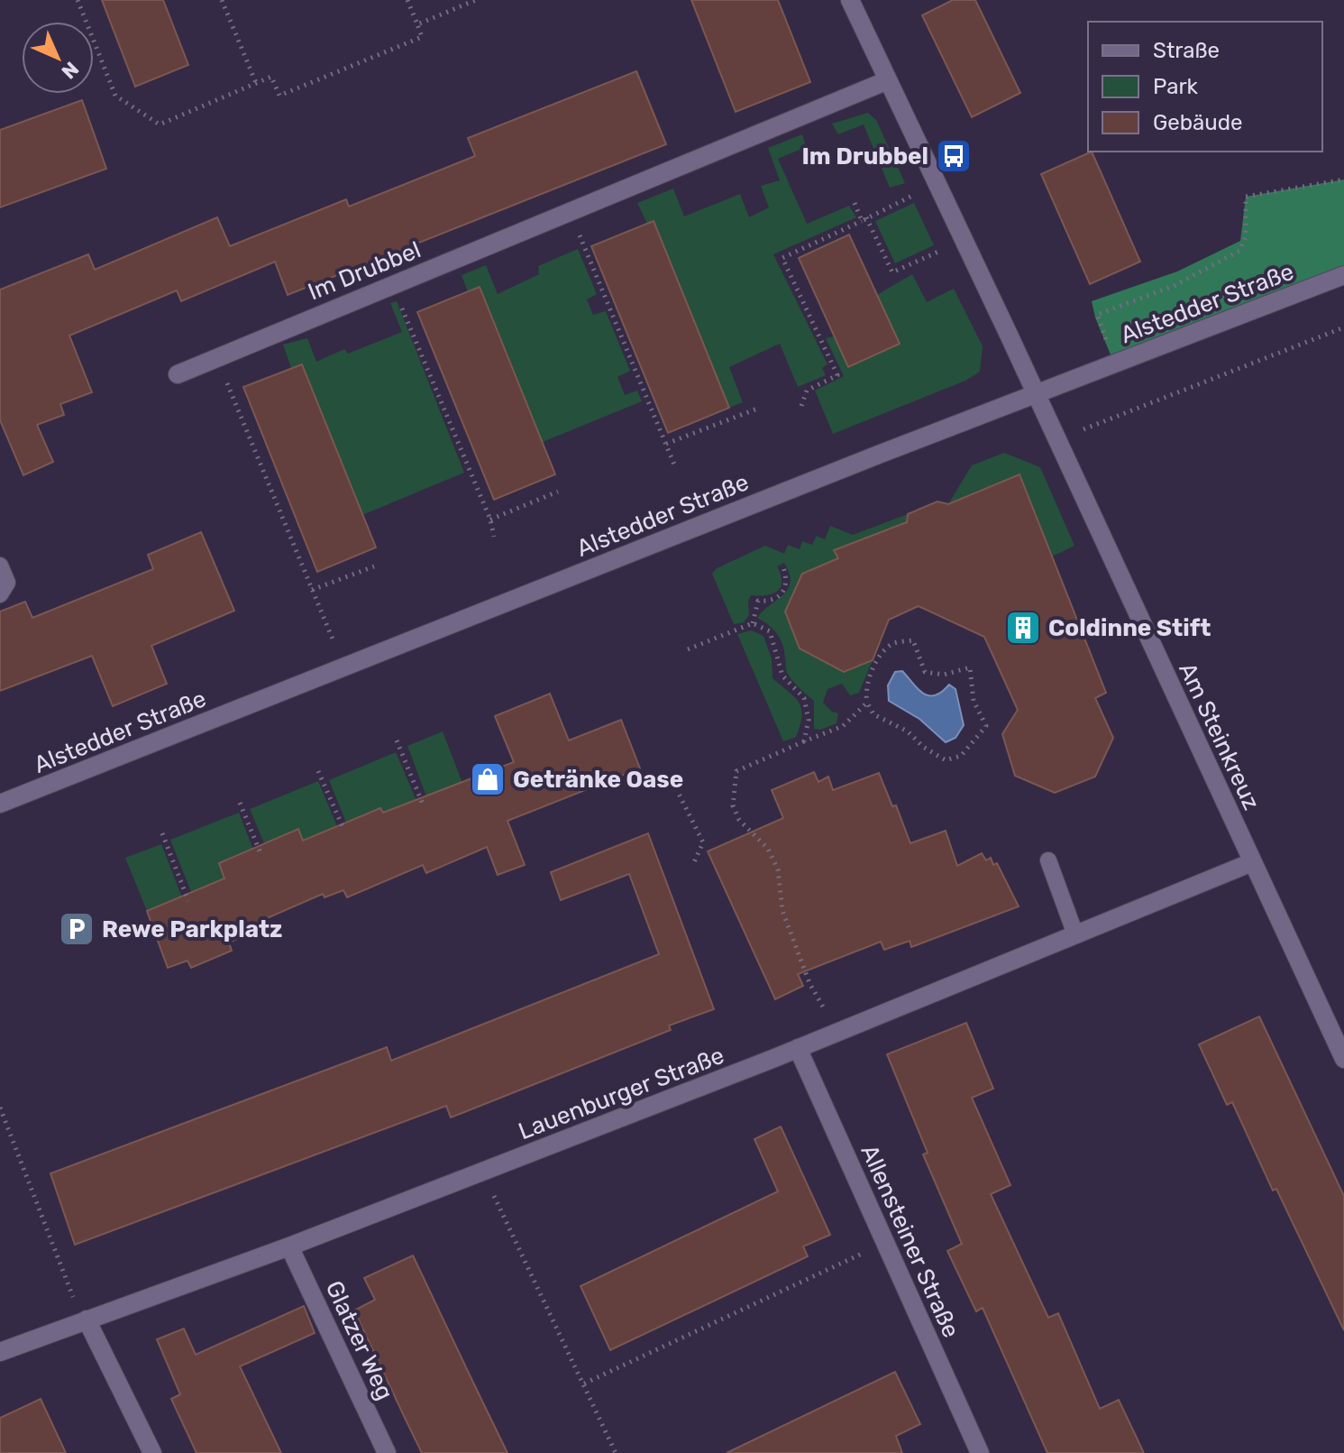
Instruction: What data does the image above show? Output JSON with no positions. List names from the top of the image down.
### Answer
{
  "streets": {
    "street": [
      "Im Drubbel",
      "Alstedder Straße",
      "Am Steinkreuz",
      "Lauenburger Straße",
      "Allensteiner Straße",
      "Glatzer Weg"
    ]
  },
  "crossings": [
    ["Alstedder Straße", "Am Steinkreuz"],
    ["Am Steinkreuz", "Lauenburger Straße"],
    ["Lauenburger Straße", "Allensteiner Straße"],
    ["Lauenburger Straße", "Glatzer Weg"]
  ],
  "places": {
    "bus stop": ["Im Drubbel"],
    "building": ["Coldinne Stift"],
    "shop": ["Getränke Oase"],
    "parking": ["Rewe Parkplatz"]
  },
  "legend": ["Straße", "Park", "Gebäude"],
  "north": "bottom right"
}
